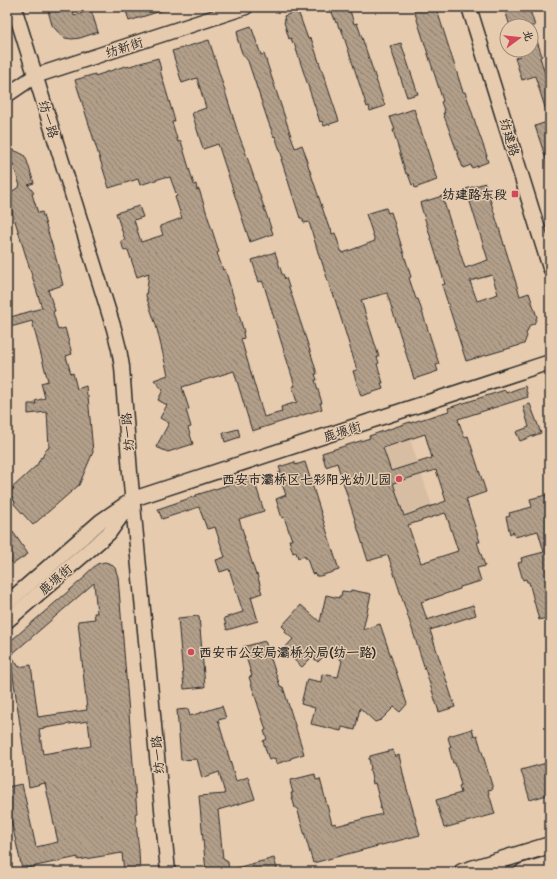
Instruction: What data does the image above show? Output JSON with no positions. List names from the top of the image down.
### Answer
{
  "streets": {
    "street": [
      "纺新街",
      "纺一路",
      "纺建路",
      "鹿塬街"
    ]
  },
  "crossings": [
    ["纺新街", "纺一路"],
    ["纺一路", "鹿塬街"]
  ],
  "places": {
    "transit": ["纺建路东段"],
    "other": ["西安市灞桥区七彩阳光幼儿园", "西安市公安局灞桥分局(纺一路)"]
  },
  "north": "right"
}
